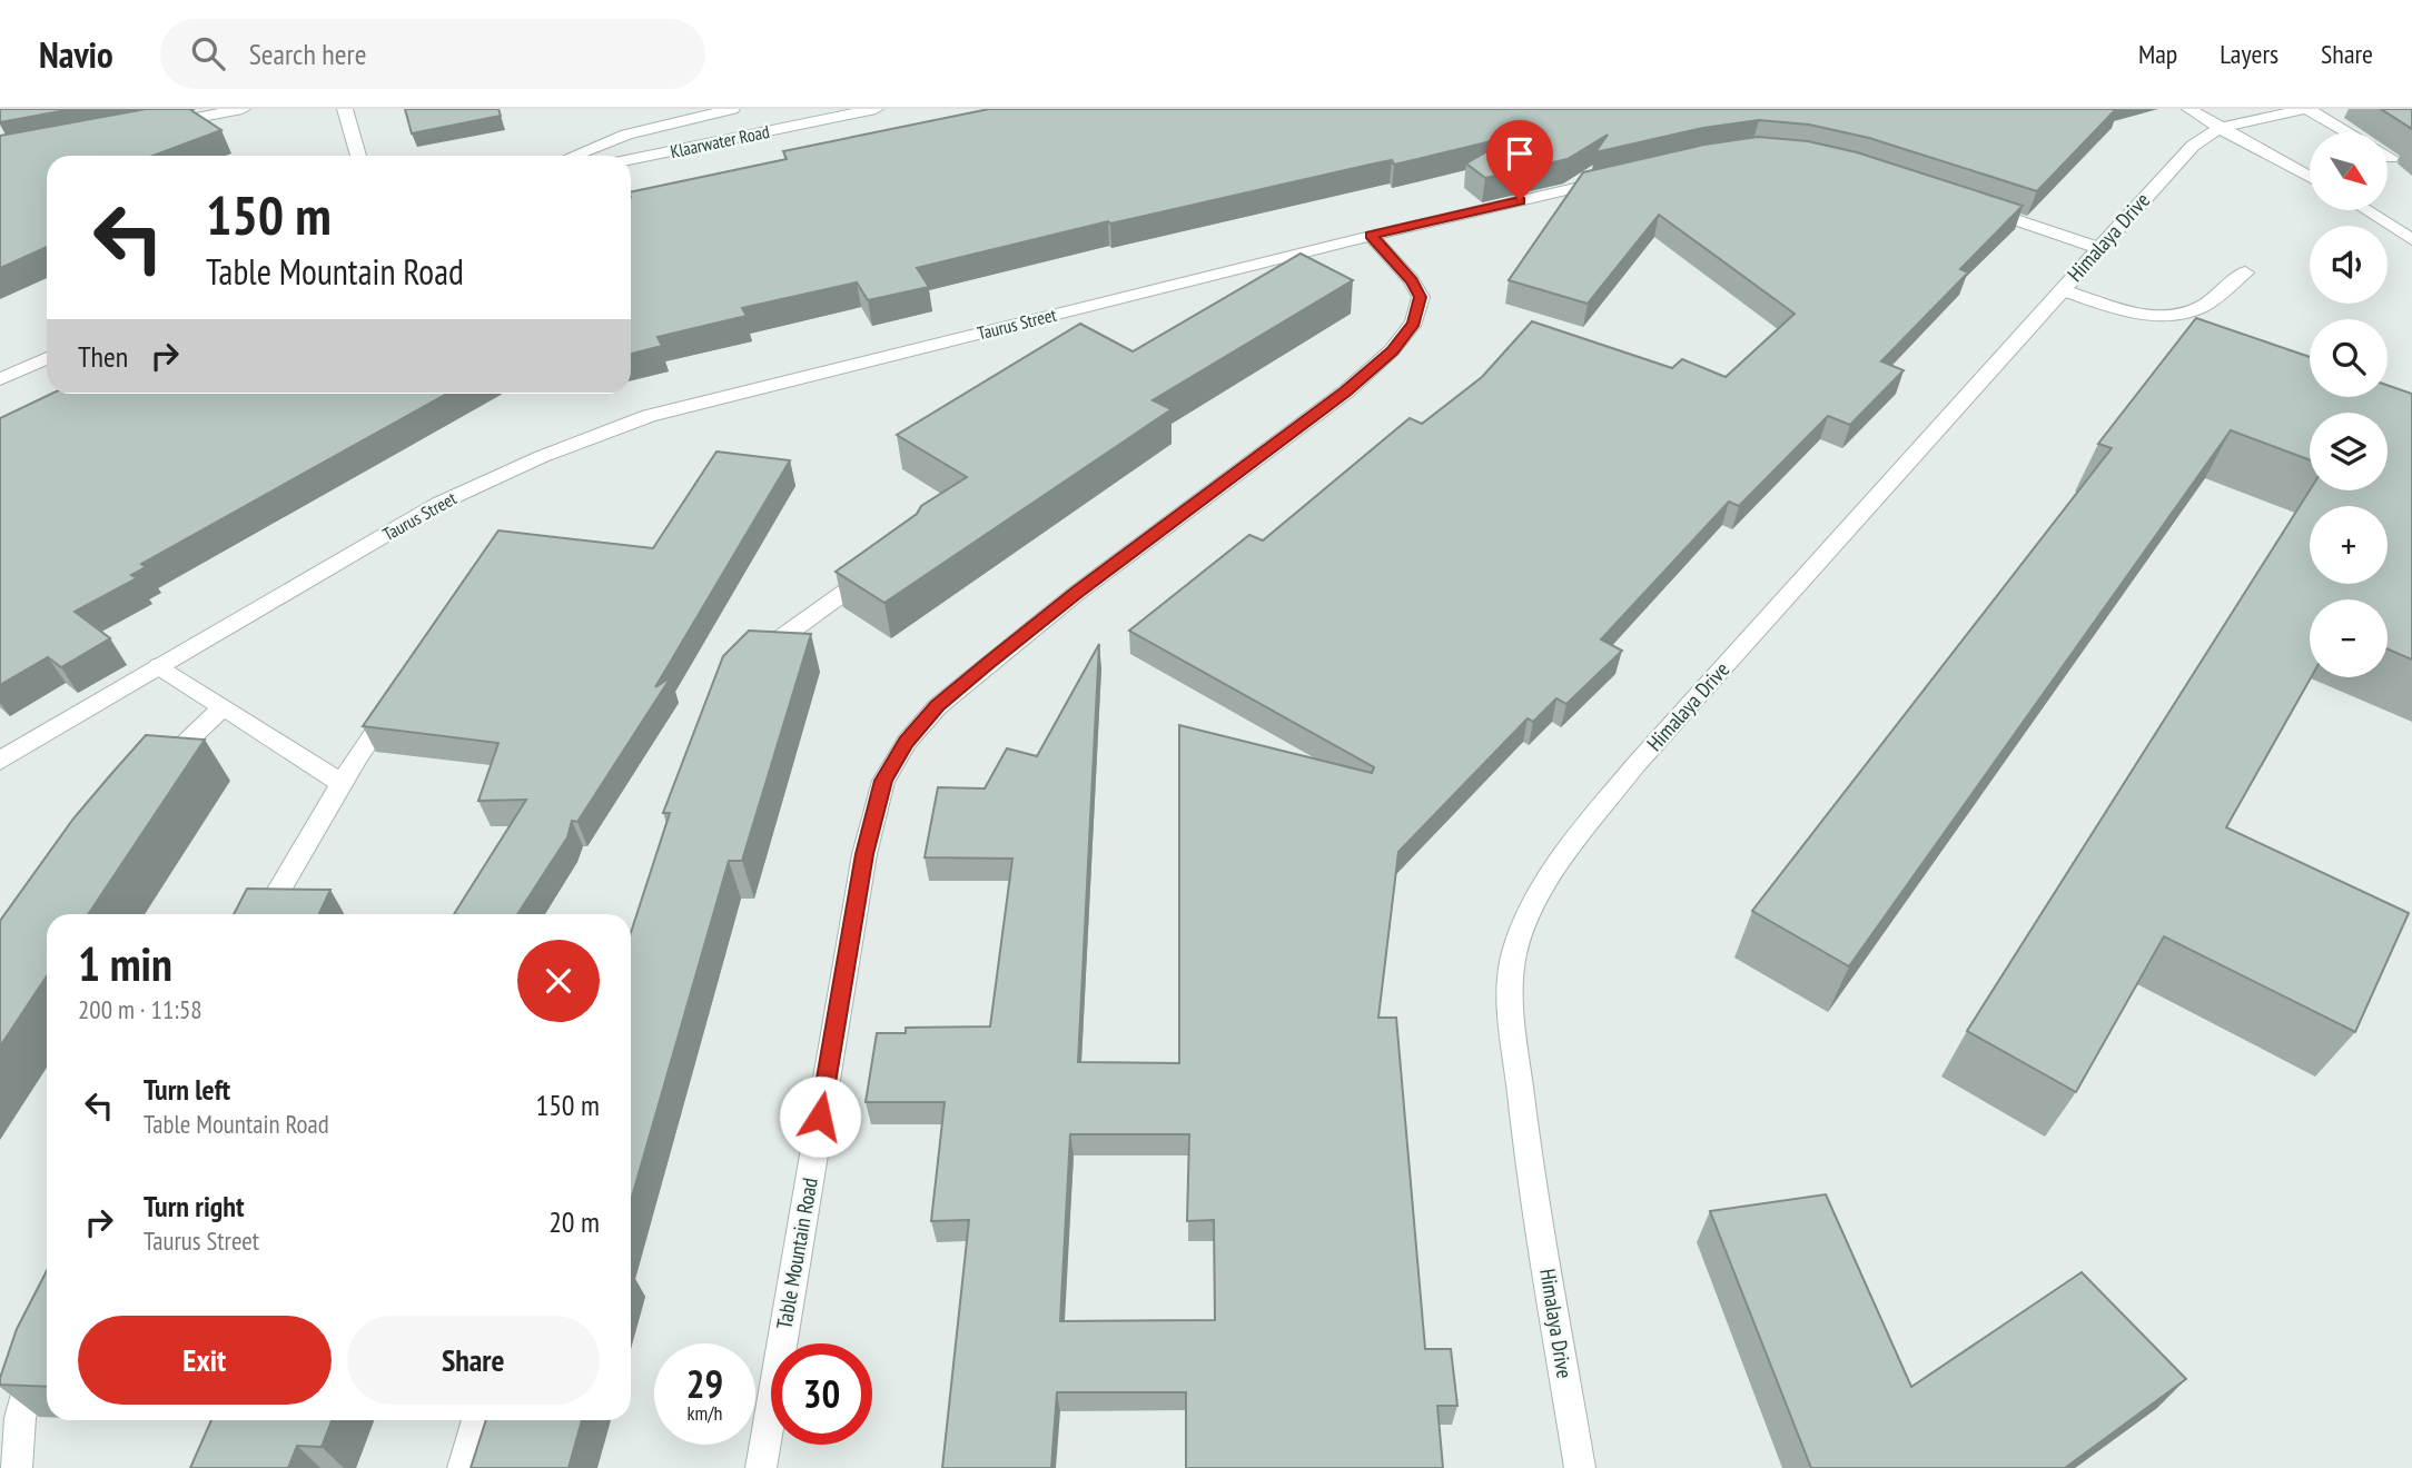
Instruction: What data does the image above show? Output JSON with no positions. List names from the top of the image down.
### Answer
{
  "streets": {
    "street": [
      "Klaarwater Road",
      "Himalaya Drive",
      "Taurus Street",
      "Table Mountain Road"
    ]
  },
  "crossings": [
    ["Taurus Street", "Table Mountain Road"]
  ],
  "north": "bottom right",
  "page": {
    "header": "Navio",
    "search": "Search here",
    "nav": ["Map", "Layers", "Share"],
    "map_buttons": ["+", "−"],
    "turn": ["150 m", "Table Mountain Road"],
    "then": "Then",
    "heading": ["1 min", "200 m · 11:58"],
    "list": [
      {
        "name": "Turn left",
        "note": "Table Mountain Road",
        "value": "150 m"
      },
      {
        "name": "Turn right",
        "note": "Taurus Street",
        "value": "20 m"
      }
    ],
    "buttons": ["Exit", "Share"],
    "speed": "29 km/h",
    "limit": "30"
  }
}
